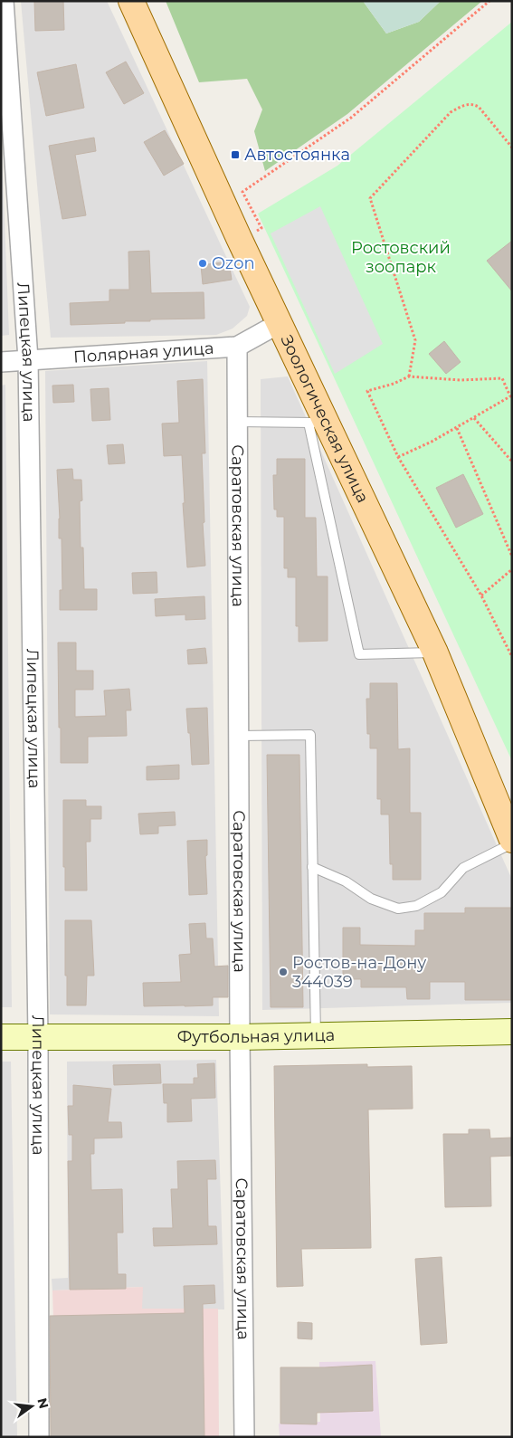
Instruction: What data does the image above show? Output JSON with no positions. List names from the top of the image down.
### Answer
{
  "streets": {
    "main road": ["Зоологическая улица", "Футбольная улица"],
    "street": ["Липецкая улица", "Полярная улица", "Саратовская улица"]
  },
  "crossings": [
    ["Липецкая улица", "Полярная улица"],
    ["Липецкая улица", "Футбольная улица"],
    ["Полярная улица", "Зоологическая улица"],
    ["Полярная улица", "Саратовская улица"],
    ["Саратовская улица", "Футбольная улица"]
  ],
  "parks": ["Ростовский зоопарк"],
  "places": {
    "transit": ["Автостоянка"],
    "other": ["Ozon", "Ростов-на-Дону 344039"]
  },
  "north": "right"
}
